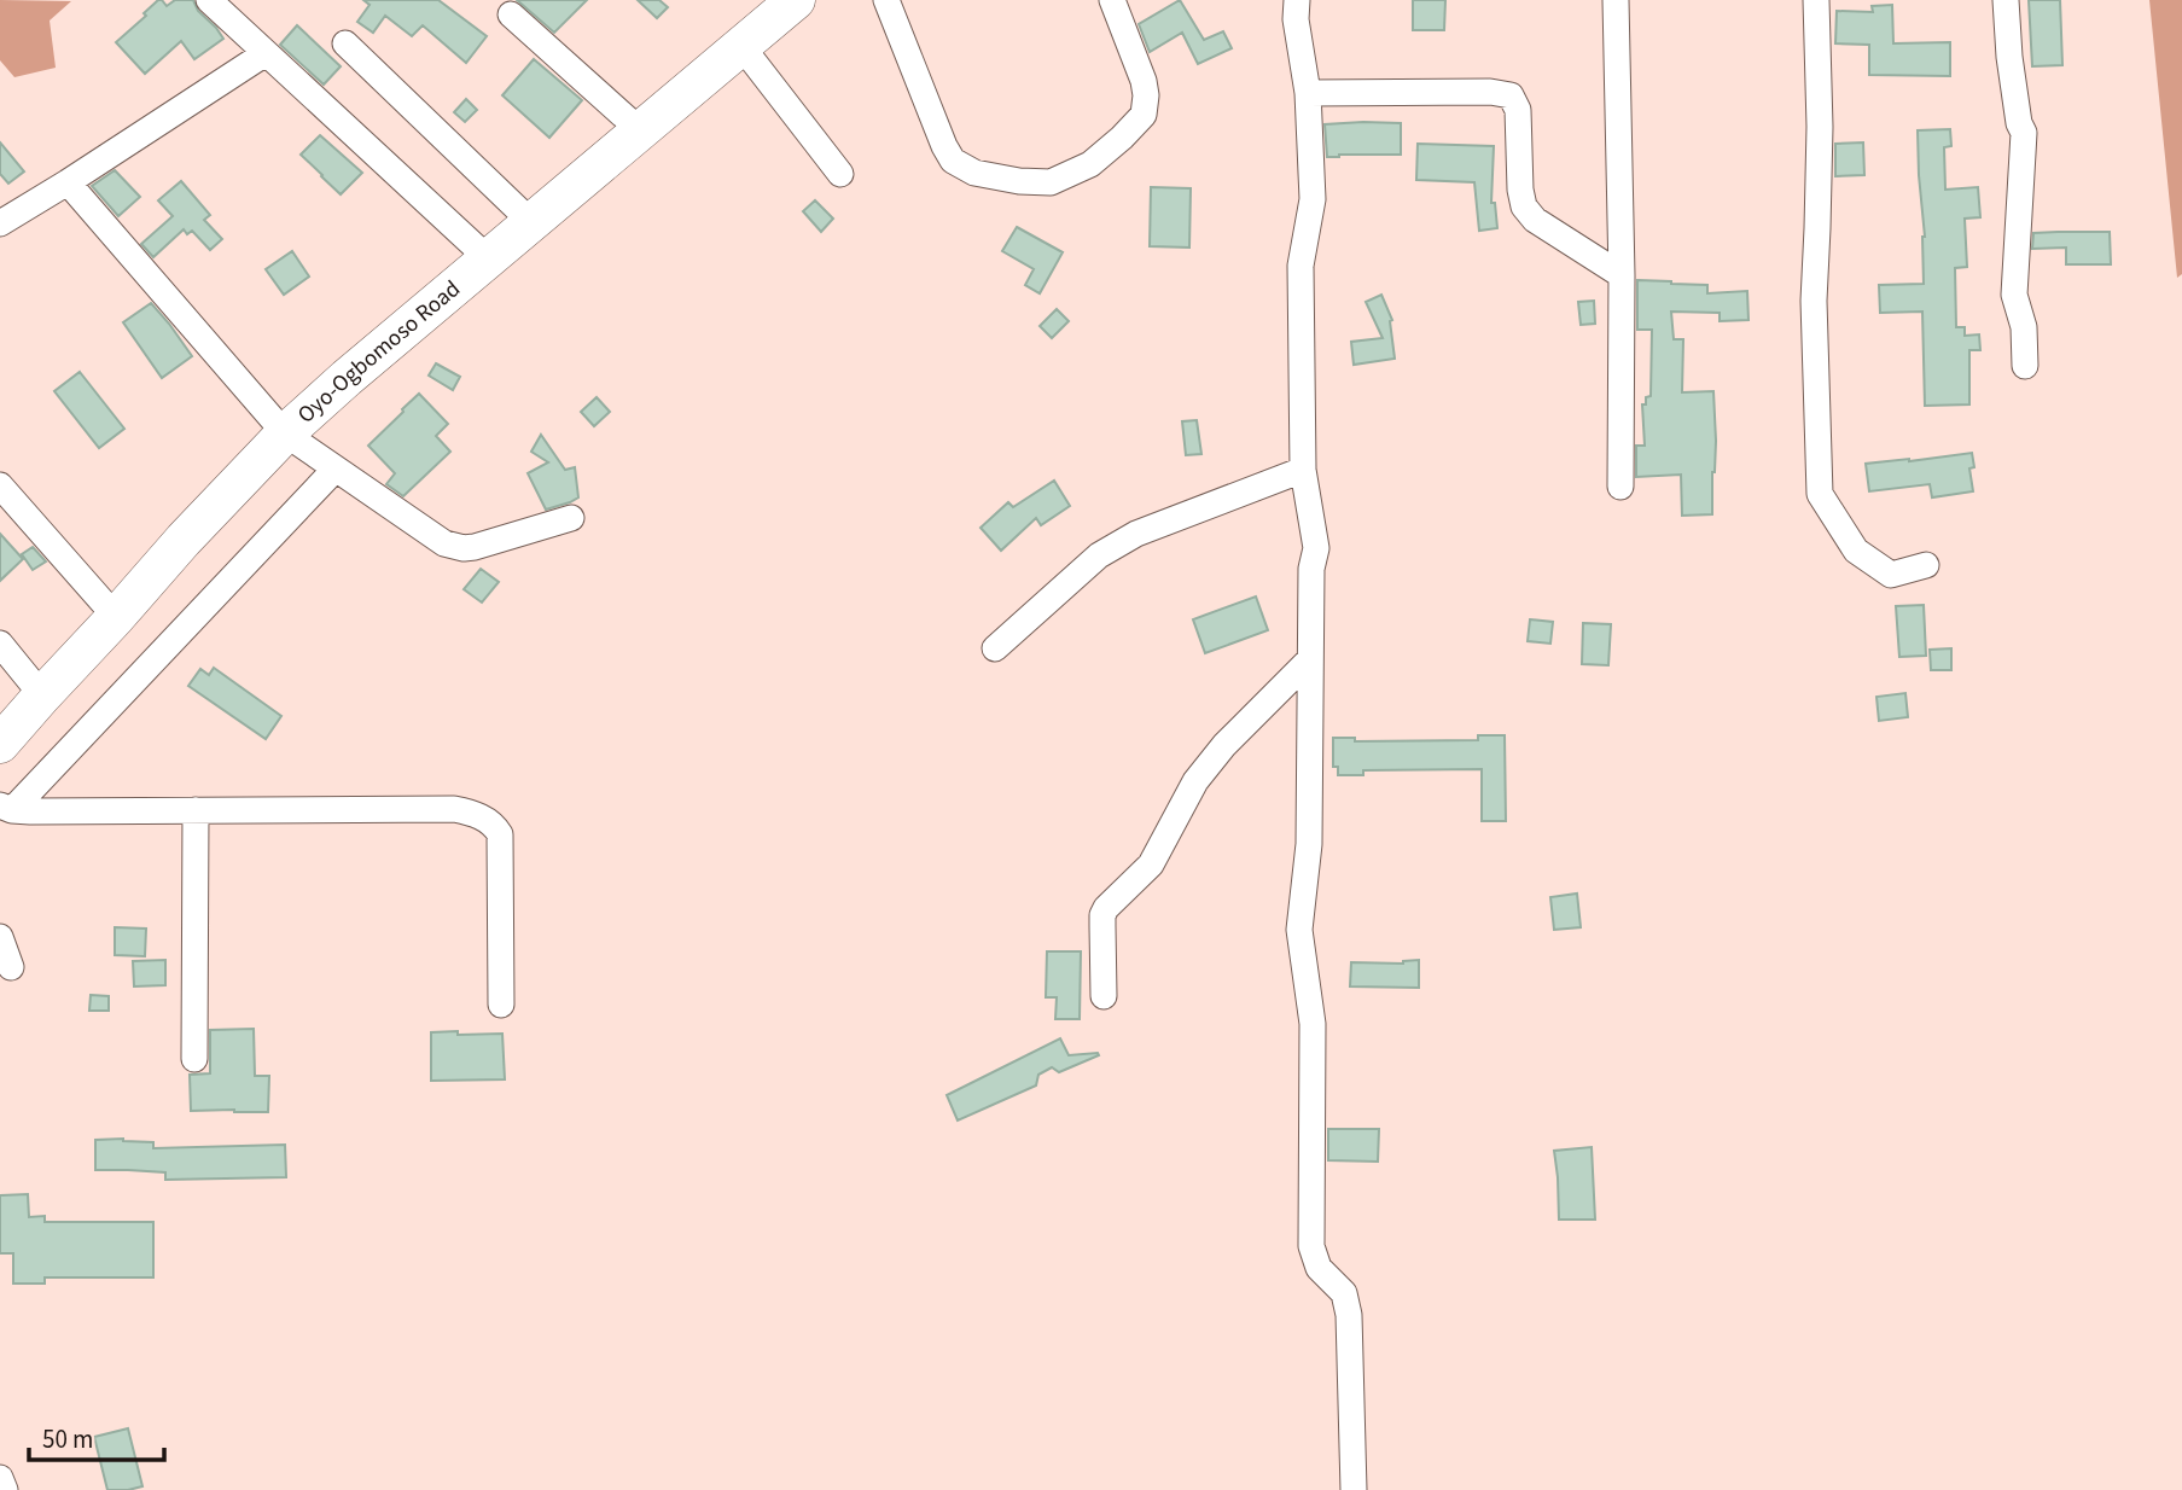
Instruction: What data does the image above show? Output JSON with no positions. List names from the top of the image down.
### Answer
{
  "streets": {
    "highway": ["Oyo-Ogbomoso Road"]
  },
  "scale_bar": "50 m"
}
